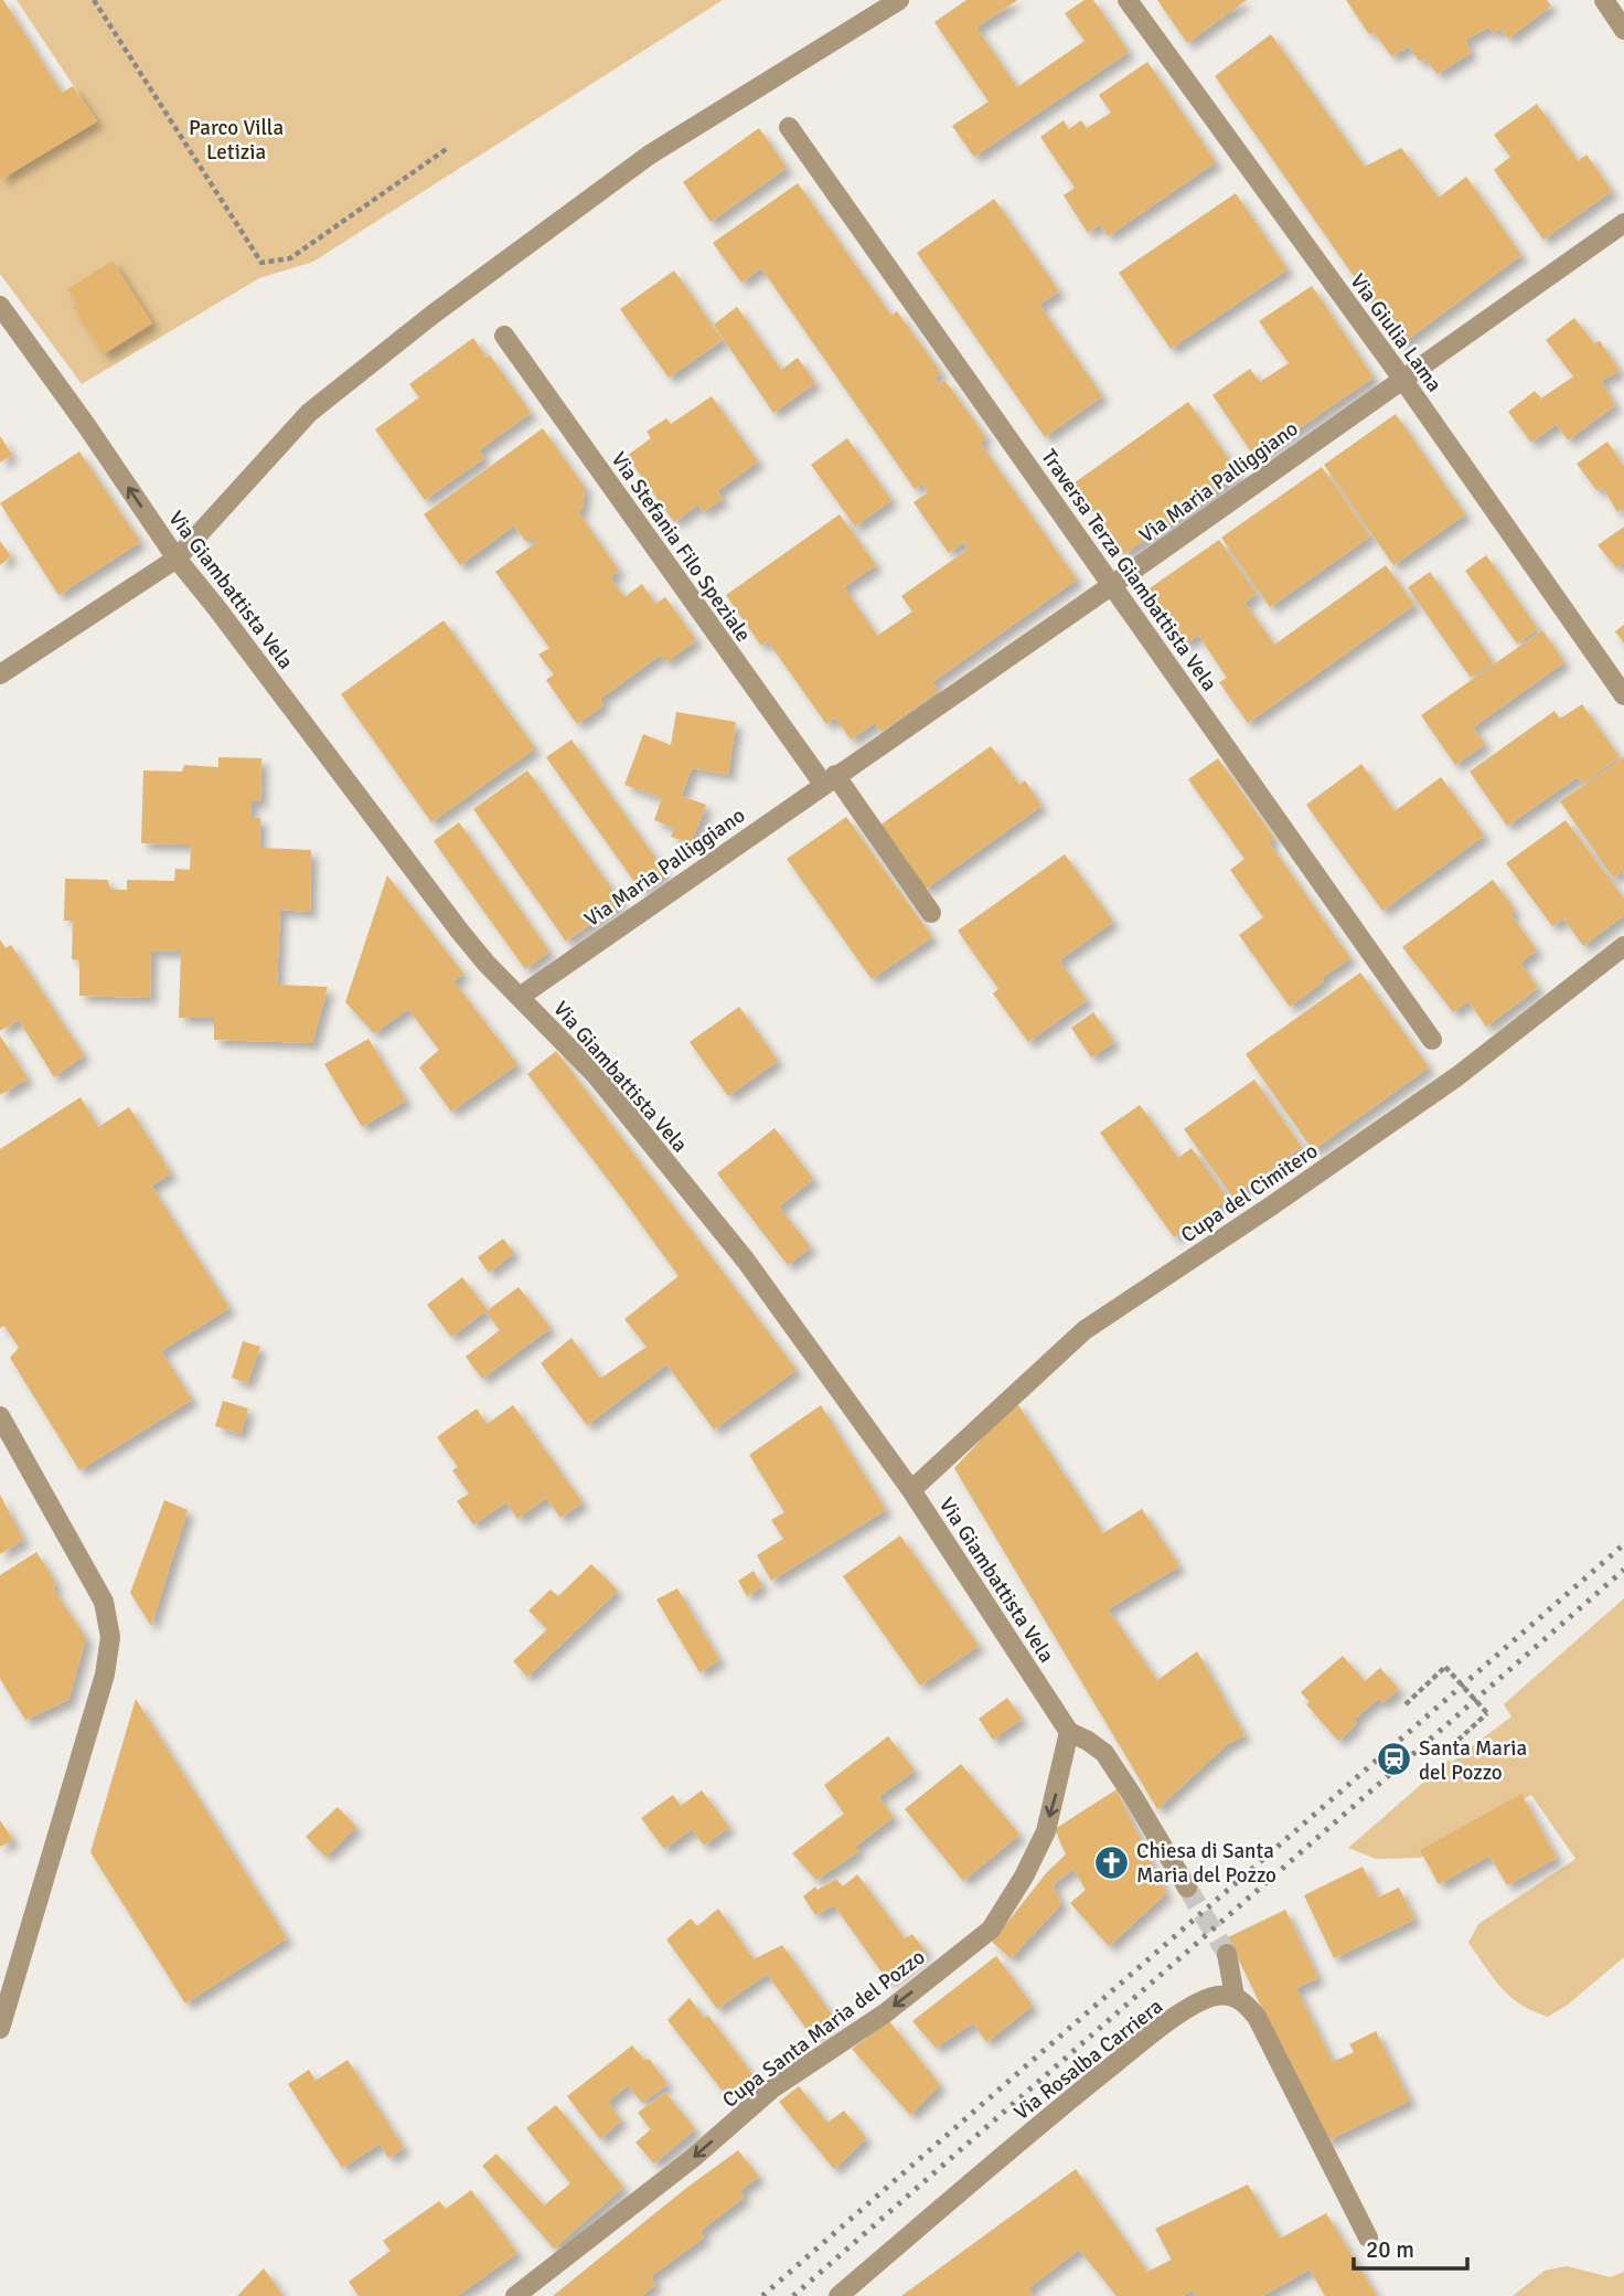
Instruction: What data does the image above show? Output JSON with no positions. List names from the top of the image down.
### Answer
{
  "streets": {
    "street": [
      "Via Giulia Lama",
      "Via Maria Palliggiano",
      "Via Stefania Filo Speziale",
      "Traversa Terza Giambattista Vela",
      "Via Giambattista Vela",
      "Cupa del Cimitero",
      "Cupa Santa Maria del Pozzo",
      "Via Rosalba Carriera"
    ]
  },
  "crossings": [
    ["Via Giulia Lama", "Via Maria Palliggiano"],
    ["Via Maria Palliggiano", "Via Stefania Filo Speziale"],
    ["Via Maria Palliggiano", "Traversa Terza Giambattista Vela"],
    ["Via Maria Palliggiano", "Via Giambattista Vela"],
    ["Via Giambattista Vela", "Cupa del Cimitero"],
    ["Via Giambattista Vela", "Cupa Santa Maria del Pozzo"]
  ],
  "one_way": ["Cupa Santa Maria del Pozzo"],
  "parks": ["Parco Villa Letizia"],
  "places": {
    "station": ["Santa Maria del Pozzo"],
    "church": ["Chiesa di Santa Maria del Pozzo"]
  },
  "scale_bar": "20 m"
}
